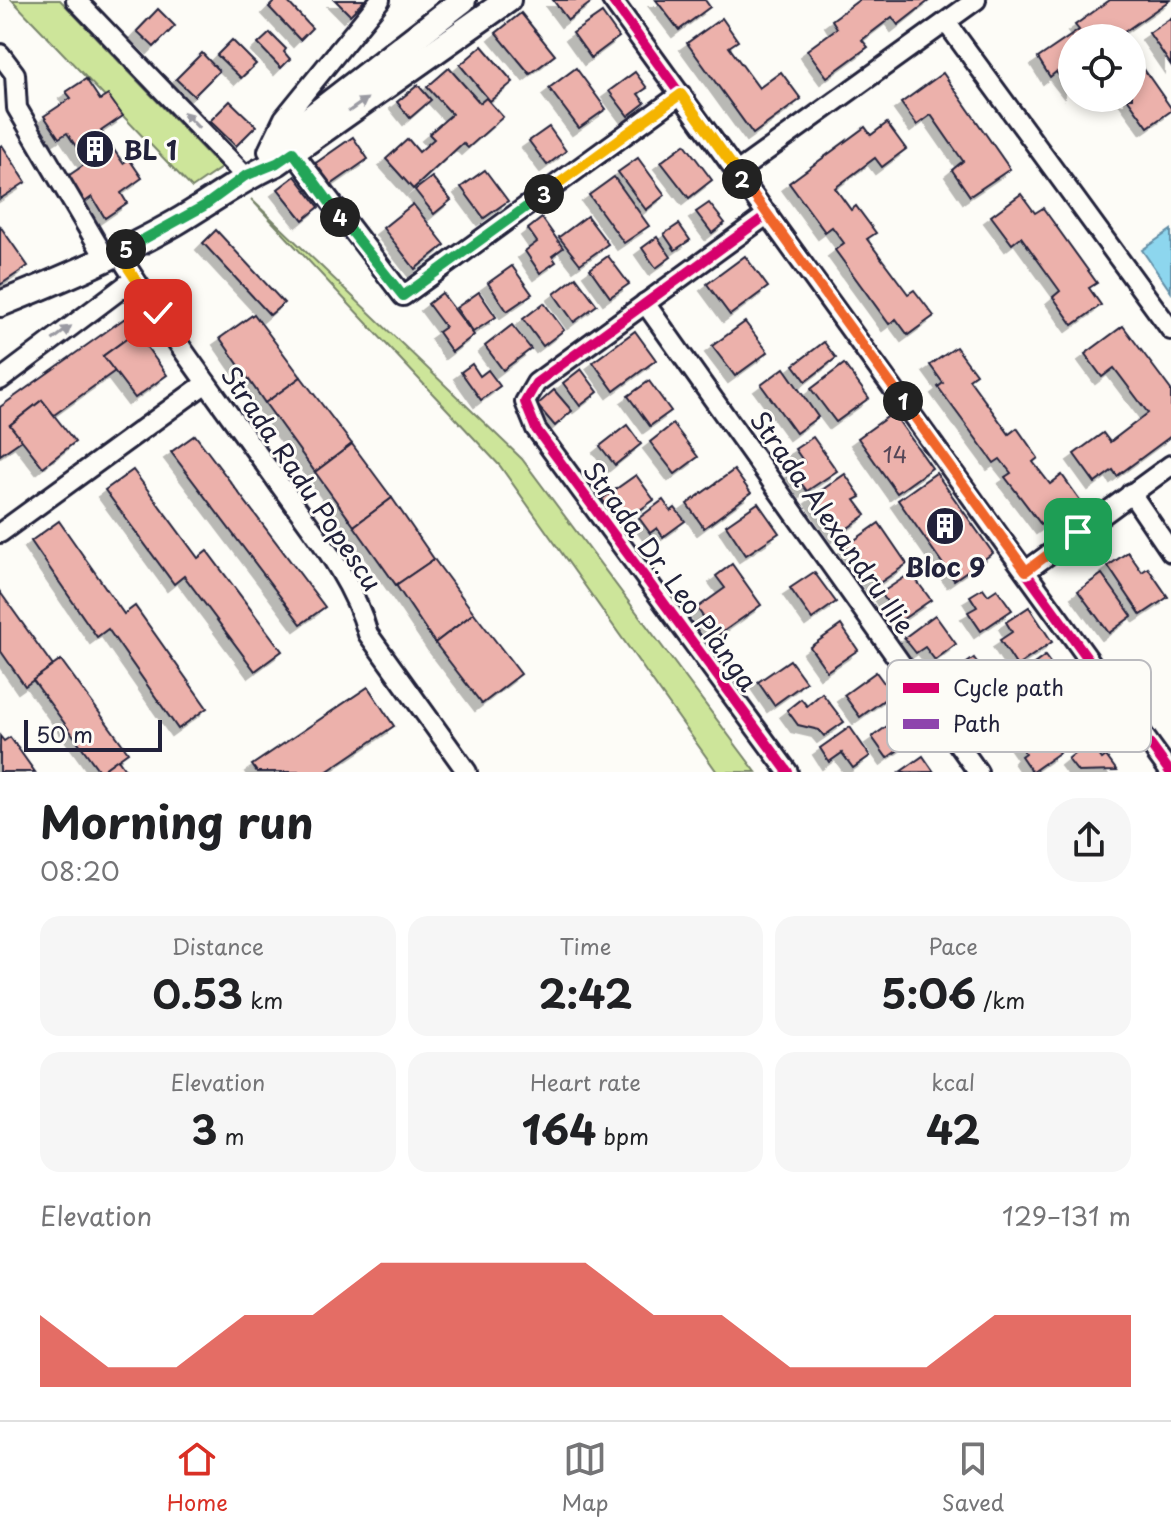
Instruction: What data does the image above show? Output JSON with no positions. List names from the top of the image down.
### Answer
{
  "streets": {
    "street": ["Strada Radu Popescu", "Strada Alexandru Ilie", "Strada Dr. Leo Plànga"]
  },
  "crossings": [
    ["Strada Alexandru Ilie", "Strada Dr. Leo Plànga"]
  ],
  "places": {
    "building": ["BL 1", "Bloc 9"]
  },
  "house_numbers": ["14"],
  "legend": ["Cycle path", "Path"],
  "scale_bar": "50 m",
  "page": {
    "pins": [
      "2",
      "3",
      "4",
      "5",
      "1"
    ],
    "scale": "50 m",
    "heading": ["Morning run", "08:20"],
    "stats": [
      ["Distance", "0.53 km"],
      ["Time", "2:42"],
      ["Pace", "5:06 /km"],
      ["Elevation", "3 m"],
      ["Heart rate", "164 bpm"],
      ["kcal", "42"]
    ],
    "chart": ["Elevation", "129–131 m"],
    "tabs": ["Home", "Map", "Saved"]
  }
}
